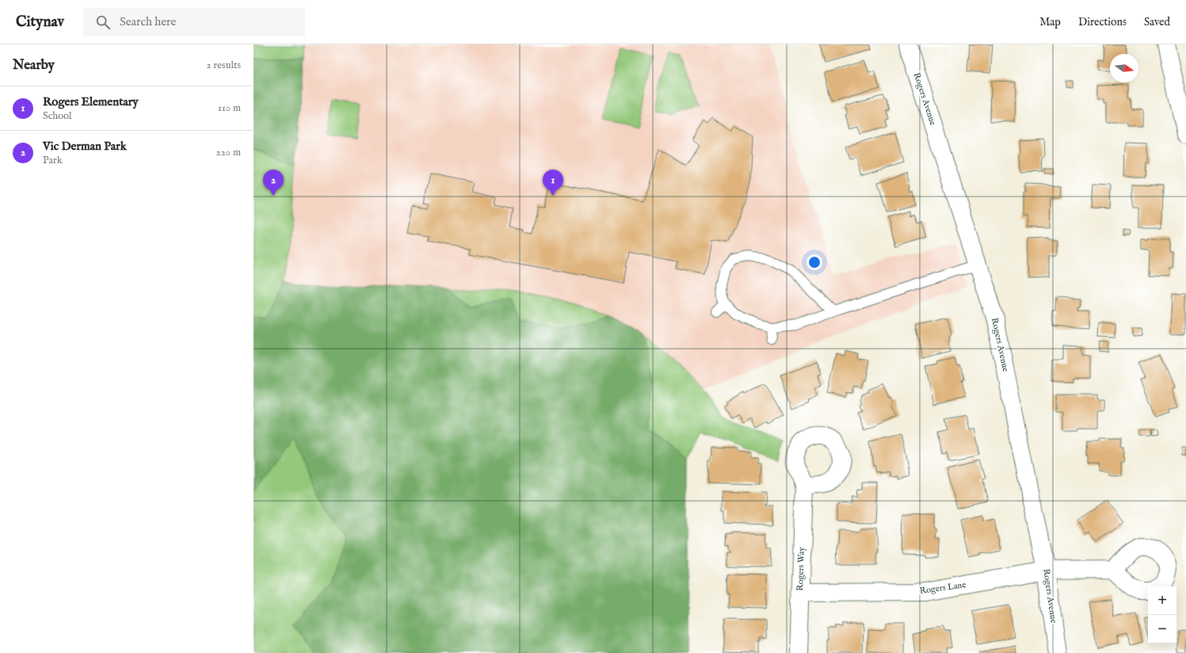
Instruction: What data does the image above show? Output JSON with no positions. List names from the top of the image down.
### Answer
{
  "streets": {
    "street": ["Rogers Avenue", "Rogers Way", "Rogers Lane"]
  },
  "crossings": [
    ["Rogers Avenue", "Rogers Lane"],
    ["Rogers Way", "Rogers Lane"]
  ],
  "north": "right",
  "page": {
    "header": "Citynav",
    "search": "Search here",
    "nav": ["Map", "Directions", "Saved"],
    "heading": ["Nearby", "2 results"],
    "list": [
      {
        "mark": "1",
        "name": "Rogers Elementary",
        "note": "School",
        "value": "110 m"
      },
      {
        "mark": "2",
        "name": "Vic Derman Park",
        "note": "Park",
        "value": "220 m"
      }
    ],
    "pins": ["1", "2"],
    "map_buttons": ["+", "−"]
  }
}
